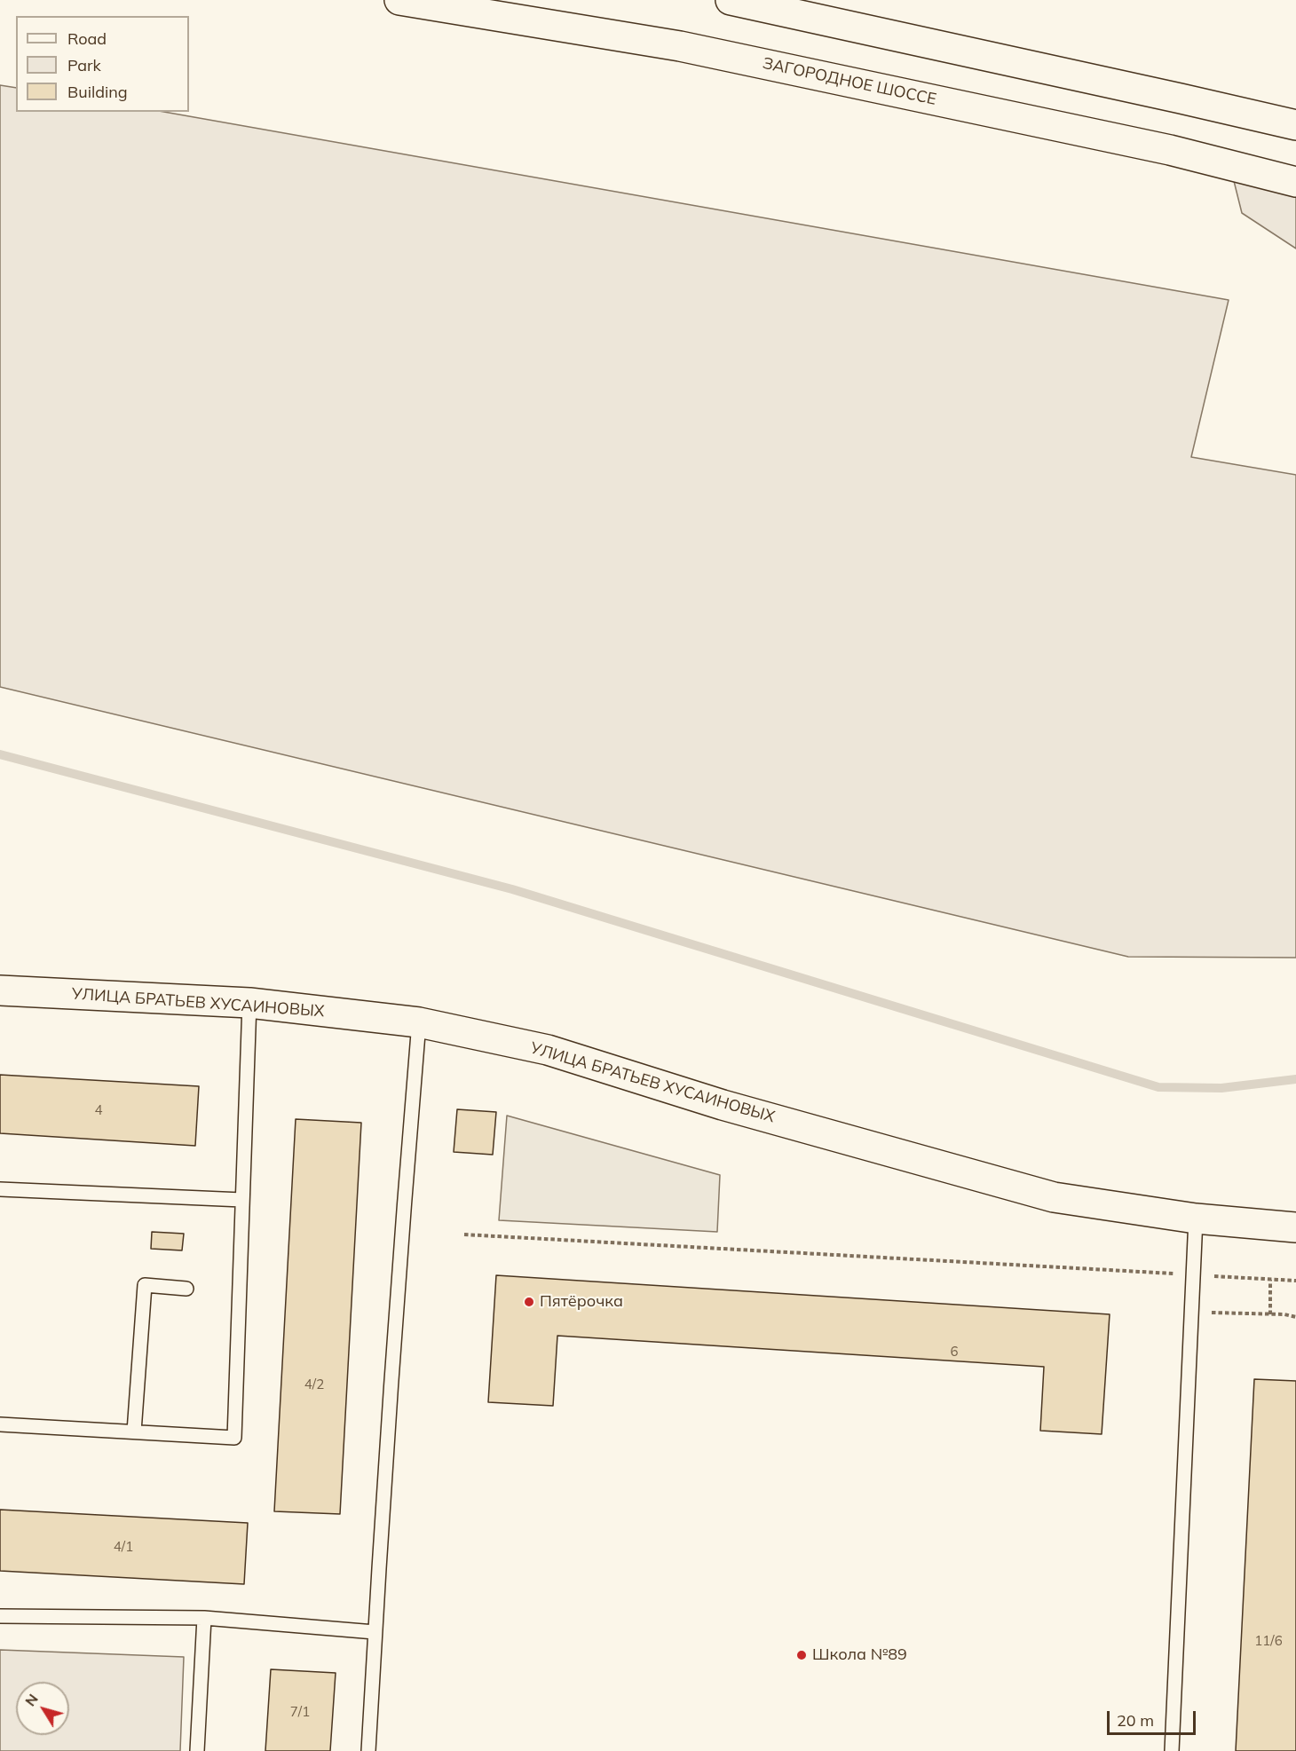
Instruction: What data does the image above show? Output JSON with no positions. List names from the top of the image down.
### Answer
{
  "streets": {
    "main road": ["ЗАГОРОДНОЕ ШОССЕ", "УЛИЦА БРАТЬЕВ ХУСАИНОВЫХ"]
  },
  "places": ["Пятёрочка", "Школа №89"],
  "house_numbers": [
    "4",
    "6",
    "4/2",
    "4/1",
    "11/6",
    "7/1"
  ],
  "legend": ["Road", "Park", "Building"],
  "scale_bar": "20 m",
  "north": "top left"
}
